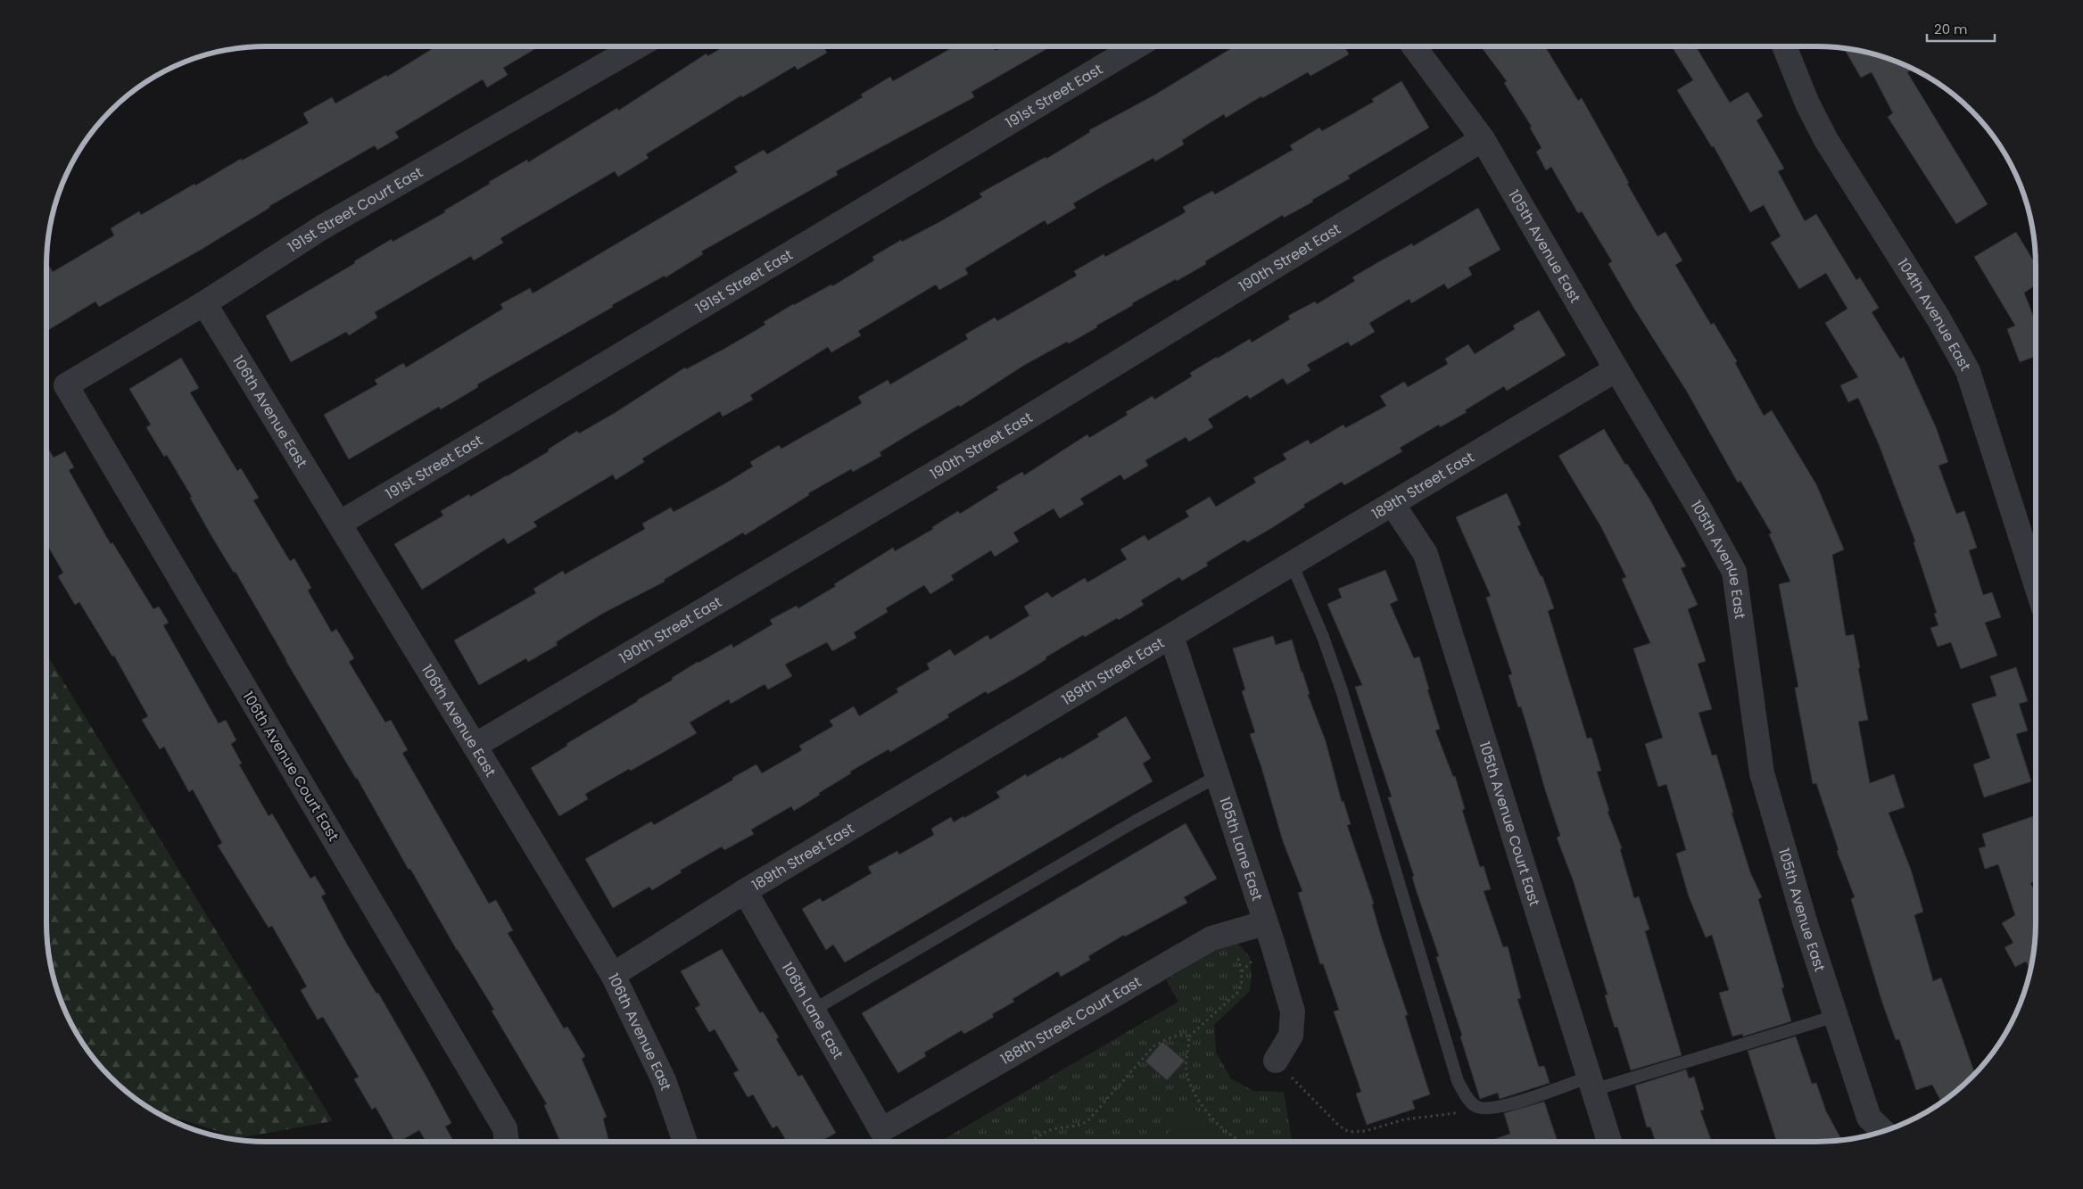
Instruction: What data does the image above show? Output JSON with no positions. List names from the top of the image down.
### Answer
{
  "streets": {
    "street": [
      "191st Street East",
      "191st Street Court East",
      "105th Avenue East",
      "190th Street East",
      "104th Avenue East",
      "106th Avenue East",
      "189th Street East",
      "106th Avenue Court East",
      "105th Avenue Court East",
      "105th Lane East",
      "106th Lane East",
      "188th Street Court East"
    ]
  },
  "crossings": [
    ["191st Street East", "106th Avenue East"],
    ["191st Street Court East", "106th Avenue East"],
    ["191st Street Court East", "106th Avenue Court East"],
    ["105th Avenue East", "190th Street East"],
    ["105th Avenue East", "189th Street East"],
    ["190th Street East", "106th Avenue East"],
    ["106th Avenue East", "189th Street East"],
    ["189th Street East", "105th Avenue Court East"],
    ["189th Street East", "105th Lane East"],
    ["189th Street East", "106th Lane East"],
    ["105th Lane East", "188th Street Court East"],
    ["106th Lane East", "188th Street Court East"]
  ],
  "scale_bar": "20 m"
}
